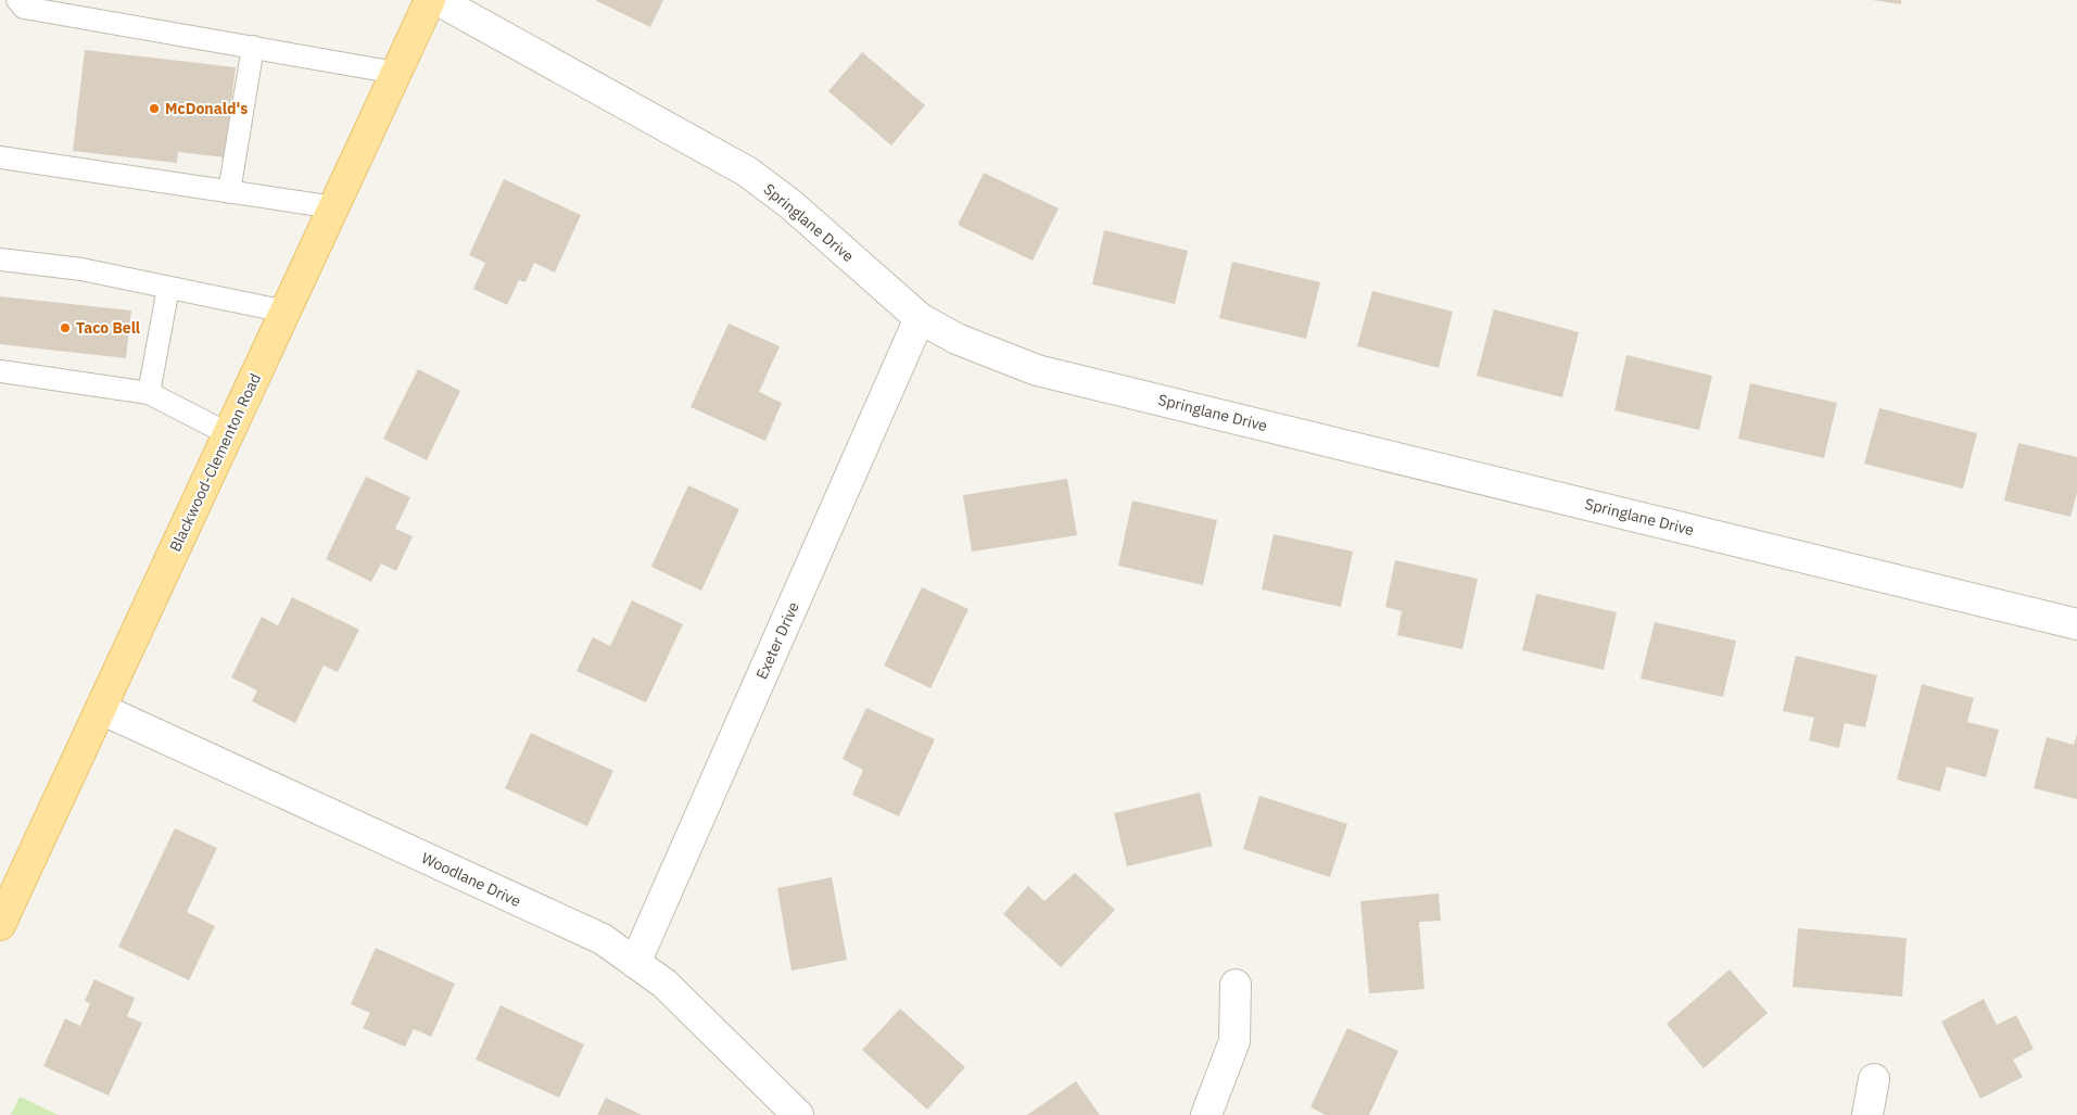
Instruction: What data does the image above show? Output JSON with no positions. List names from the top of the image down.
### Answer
{
  "streets": {
    "main road": ["Blackwood-Clementon Road"],
    "street": ["Springlane Drive", "Exeter Drive", "Woodlane Drive"]
  },
  "crossings": [
    ["Springlane Drive", "Exeter Drive"],
    ["Blackwood-Clementon Road", "Woodlane Drive"],
    ["Exeter Drive", "Woodlane Drive"]
  ],
  "places": ["McDonald's", "Taco Bell"]
}
